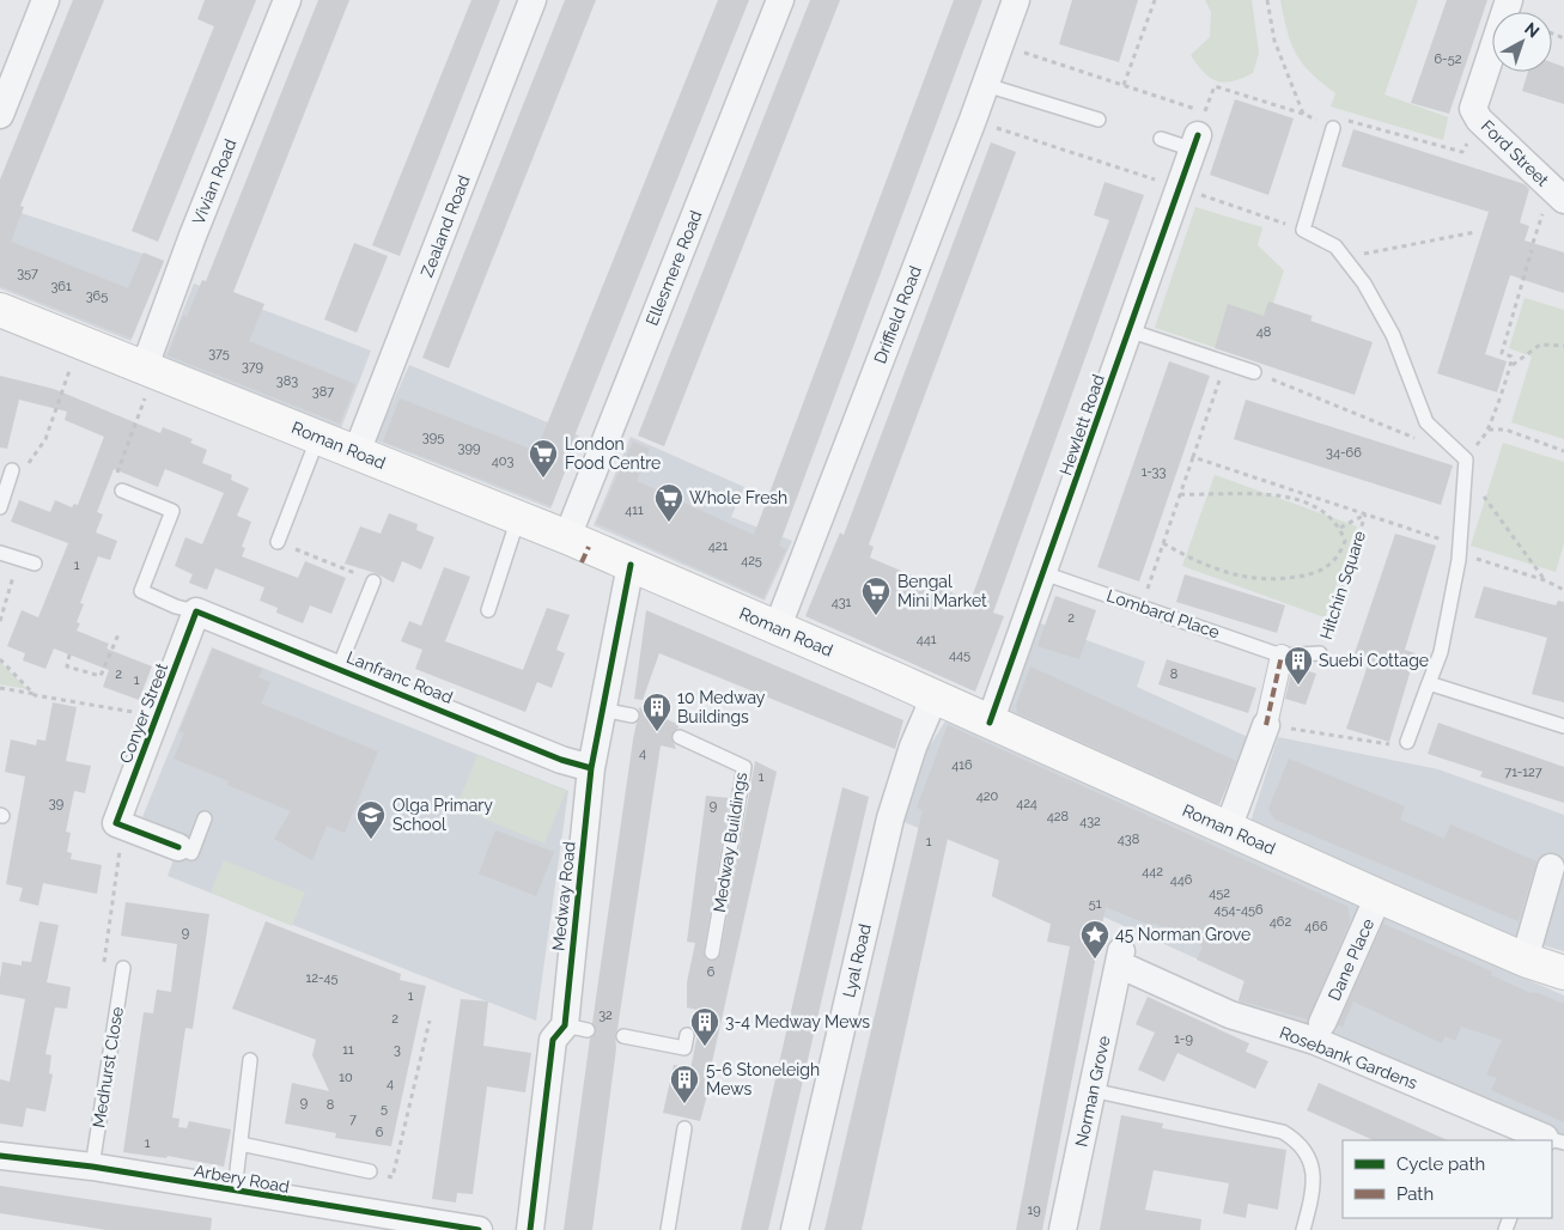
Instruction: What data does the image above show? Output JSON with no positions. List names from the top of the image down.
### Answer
{
  "streets": {
    "main road": ["Roman Road"],
    "street": [
      "Ford Street",
      "Vivian Road",
      "Zealand Road",
      "Ellesmere Road",
      "Driffield Road",
      "Hewlett Road",
      "Lanfranc Road",
      "Conyer Street",
      "Medway Road",
      "Dane Place",
      "Lyal Road",
      "Rosebank Gardens",
      "Norman Grove",
      "Arbery Road"
    ],
    "lane": [
      "Hitchin Square",
      "Lombard Place",
      "Medway Buildings",
      "Medhurst Close"
    ]
  },
  "crossings": [
    ["Vivian Road", "Roman Road"],
    ["Zealand Road", "Roman Road"],
    ["Ellesmere Road", "Roman Road"],
    ["Driffield Road", "Roman Road"],
    ["Hewlett Road", "Roman Road"],
    ["Hewlett Road", "Lombard Place"],
    ["Roman Road", "Medway Road"],
    ["Roman Road", "Dane Place"],
    ["Roman Road", "Lyal Road"],
    ["Hitchin Square", "Lombard Place"],
    ["Lanfranc Road", "Conyer Street"],
    ["Lanfranc Road", "Medway Road"],
    ["Rosebank Gardens", "Norman Grove"],
    ["Medhurst Close", "Arbery Road"]
  ],
  "places": {
    "supermarket": ["London Food Centre", "Whole Fresh", "Bengal Mini Market"],
    "building": [
      "Suebi Cottage",
      "10 Medway Buildings",
      "3-4 Medway Mews",
      "5-6 Stoneleigh Mews"
    ],
    "school or university": ["Olga Primary School"],
    "place": ["45 Norman Grove"]
  },
  "house_numbers": [
    "6-52",
    "357",
    "361",
    "365",
    "48",
    "375",
    "379",
    "383",
    "387",
    "395",
    "399",
    "34-66",
    "403",
    "1-33",
    "411",
    "421",
    "425",
    "1",
    "431",
    "2",
    "441",
    "445",
    "2",
    "8",
    "1",
    "4",
    "416",
    "71-127",
    "1",
    "420",
    "39",
    "424",
    "9",
    "428",
    "432",
    "438",
    "1",
    "442",
    "446",
    "452",
    "51",
    "454-456",
    "462",
    "466",
    "9",
    "6",
    "12-45",
    "1",
    "32",
    "2",
    "1-9",
    "11",
    "3",
    "10",
    "4",
    "9",
    "8",
    "5",
    "7",
    "6",
    "1",
    "19"
  ],
  "legend": ["Cycle path", "Path"],
  "north": "top right"
}
